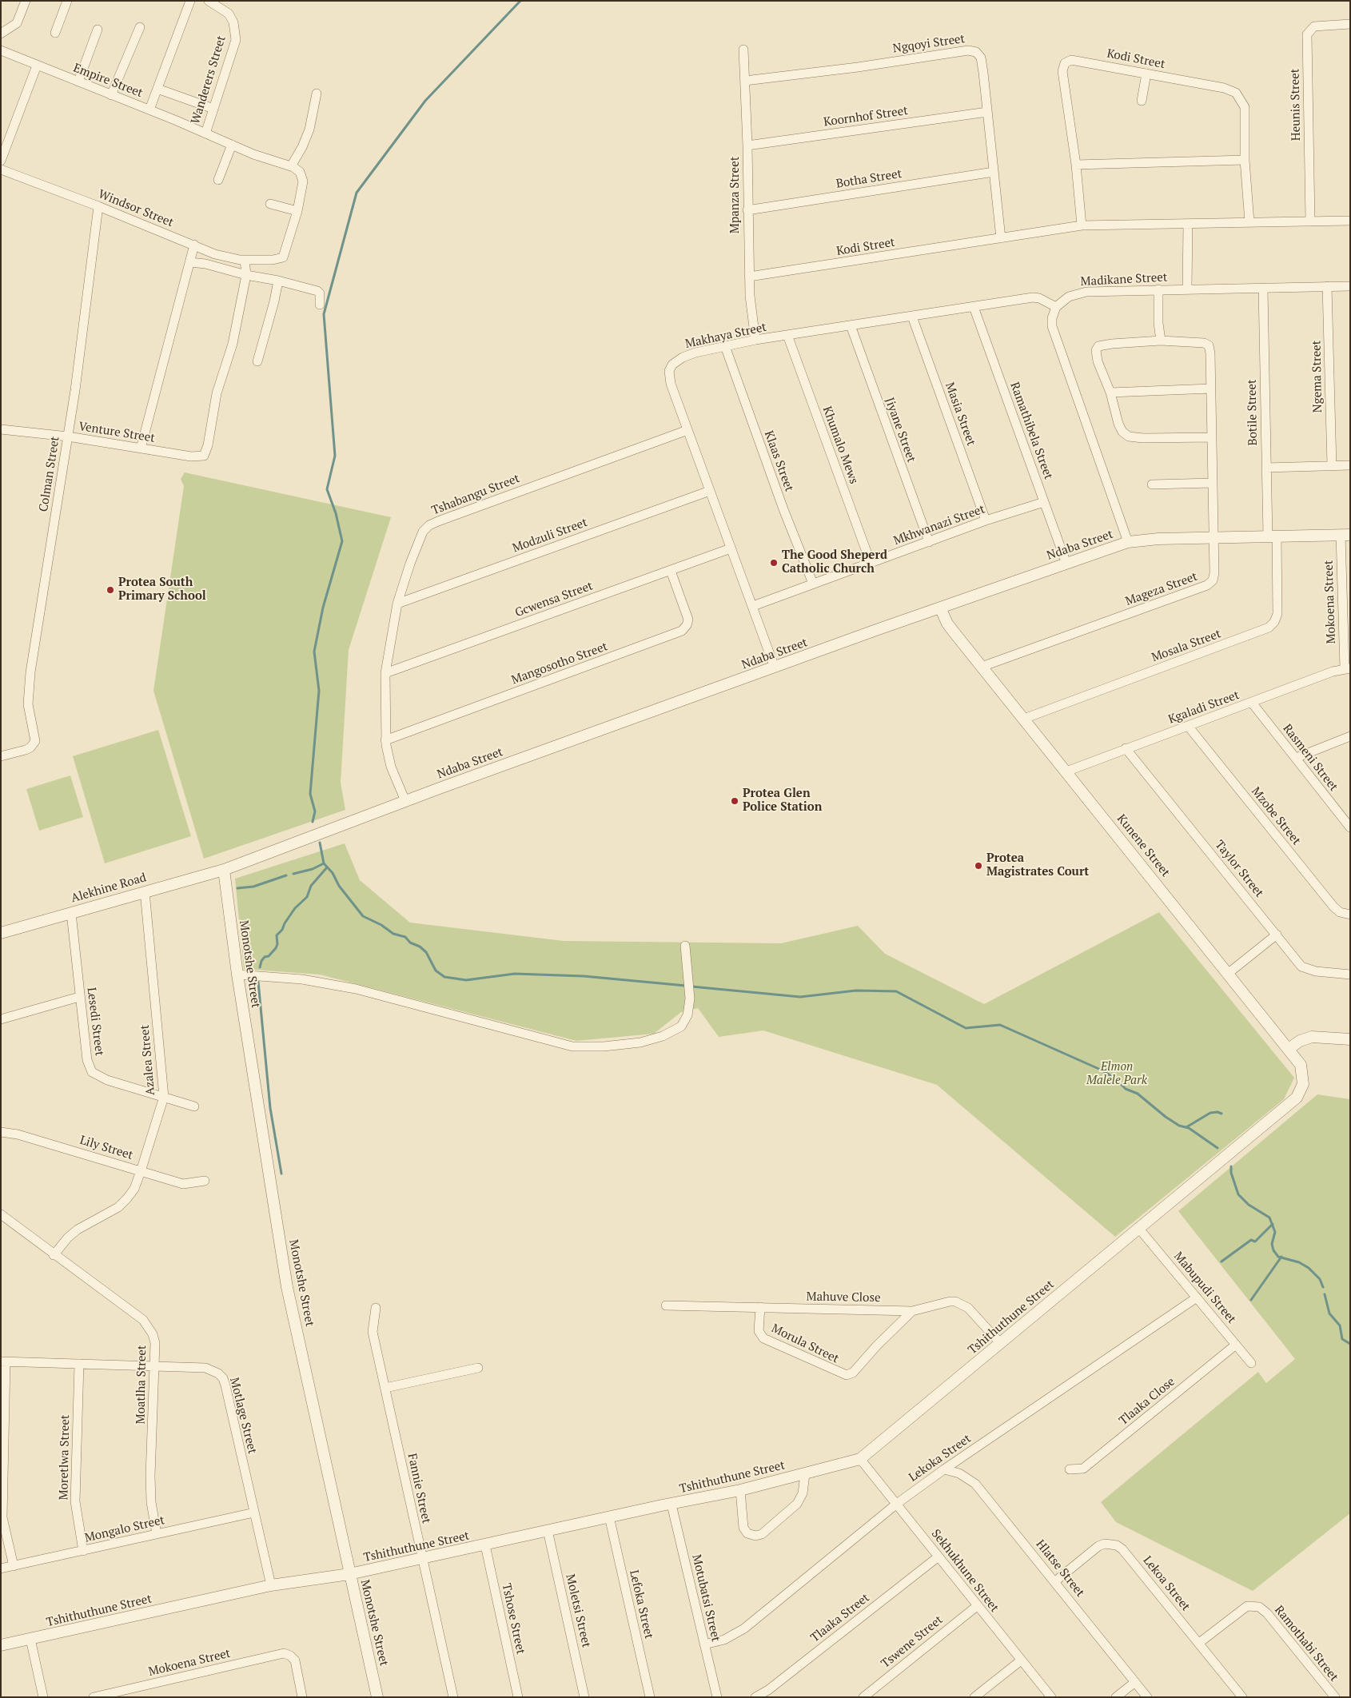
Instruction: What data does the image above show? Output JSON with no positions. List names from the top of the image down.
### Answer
{
  "streets": {
    "street": [
      "Ngqoyi Street",
      "Kodi Street",
      "Wanderers Street",
      "Empire Street",
      "Heunis Street",
      "Koornhof Street",
      "Botha Street",
      "Mpanza Street",
      "Windsor Street",
      "Madikane Street",
      "Makhaya Street",
      "Ngema Street",
      "Botile Street",
      "Masia Street",
      "Jiyane Street",
      "Ramathibela Street",
      "Venture Street",
      "Khumalo Mews",
      "Klaas Street",
      "Colman Street",
      "Tshabangu Street",
      "Mkhwanazi Street",
      "Modzuli Street",
      "Ndaba Street",
      "Mageza Street",
      "Gcwensa Street",
      "Mokoena Street",
      "Mosala Street",
      "Mangosotho Street",
      "Kgaladi Street",
      "Rasmeni Street",
      "Mzobe Street",
      "Kunene Street",
      "Taylor Street",
      "Alekhine Road",
      "Monotshe Street",
      "Lesedi Street",
      "Azalea Street",
      "Lily Street",
      "Mabupudi Street",
      "Mahuve Close",
      "Tshithuthune Street",
      "Morula Street",
      "Moatlha Street",
      "Tlaaka Close",
      "Motlage Street",
      "Moretlwa Street",
      "Lekoka Street",
      "Fannie Street",
      "Mongalo Street",
      "Hlatse Street",
      "Sekhukhune Street",
      "Lekoa Street",
      "Motubatsi Street",
      "Lefoka Street",
      "Moletsi Street",
      "Tlaaka Street",
      "Tshose Street",
      "Tswene Street",
      "Ramothabi Street"
    ]
  },
  "crossings": [
    ["Ngqoyi Street", "Kodi Street"],
    ["Ngqoyi Street", "Koornhof Street"],
    ["Ngqoyi Street", "Botha Street"],
    ["Ngqoyi Street", "Mpanza Street"],
    ["Kodi Street", "Heunis Street"],
    ["Kodi Street", "Mpanza Street"],
    ["Wanderers Street", "Empire Street"],
    ["Koornhof Street", "Mpanza Street"],
    ["Botha Street", "Mpanza Street"],
    ["Mpanza Street", "Makhaya Street"],
    ["Windsor Street", "Colman Street"],
    ["Madikane Street", "Makhaya Street"],
    ["Madikane Street", "Ngema Street"],
    ["Madikane Street", "Botile Street"],
    ["Makhaya Street", "Masia Street"],
    ["Makhaya Street", "Jiyane Street"],
    ["Makhaya Street", "Ramathibela Street"],
    ["Makhaya Street", "Khumalo Mews"],
    ["Makhaya Street", "Klaas Street"],
    ["Makhaya Street", "Tshabangu Street"],
    ["Makhaya Street", "Mkhwanazi Street"],
    ["Makhaya Street", "Modzuli Street"],
    ["Makhaya Street", "Ndaba Street"],
    ["Makhaya Street", "Gcwensa Street"],
    ["Botile Street", "Ndaba Street"],
    ["Botile Street", "Mosala Street"],
    ["Masia Street", "Mkhwanazi Street"],
    ["Jiyane Street", "Mkhwanazi Street"],
    ["Ramathibela Street", "Mkhwanazi Street"],
    ["Ramathibela Street", "Ndaba Street"],
    ["Venture Street", "Colman Street"],
    ["Khumalo Mews", "Mkhwanazi Street"],
    ["Klaas Street", "Mkhwanazi Street"],
    ["Tshabangu Street", "Modzuli Street"],
    ["Tshabangu Street", "Ndaba Street"],
    ["Tshabangu Street", "Gcwensa Street"],
    ["Tshabangu Street", "Mangosotho Street"],
    ["Ndaba Street", "Mageza Street"],
    ["Ndaba Street", "Mokoena Street"],
    ["Ndaba Street", "Mosala Street"],
    ["Ndaba Street", "Kunene Street"],
    ["Ndaba Street", "Alekhine Road"],
    ["Ndaba Street", "Monotshe Street"],
    ["Mageza Street", "Kunene Street"],
    ["Gcwensa Street", "Mangosotho Street"],
    ["Mokoena Street", "Kgaladi Street"],
    ["Mosala Street", "Kunene Street"],
    ["Kgaladi Street", "Rasmeni Street"],
    ["Kgaladi Street", "Mzobe Street"],
    ["Kgaladi Street", "Kunene Street"],
    ["Kgaladi Street", "Taylor Street"],
    ["Kunene Street", "Tshithuthune Street"],
    ["Alekhine Road", "Monotshe Street"],
    ["Alekhine Road", "Lesedi Street"],
    ["Alekhine Road", "Azalea Street"],
    ["Monotshe Street", "Tshithuthune Street"],
    ["Lesedi Street", "Azalea Street"],
    ["Azalea Street", "Lily Street"],
    ["Azalea Street", "Moatlha Street"],
    ["Mabupudi Street", "Tshithuthune Street"],
    ["Mabupudi Street", "Tlaaka Close"],
    ["Mabupudi Street", "Lekoka Street"],
    ["Mahuve Close", "Tshithuthune Street"],
    ["Mahuve Close", "Morula Street"],
    ["Tshithuthune Street", "Motlage Street"],
    ["Tshithuthune Street", "Fannie Street"],
    ["Tshithuthune Street", "Sekhukhune Street"],
    ["Tshithuthune Street", "Motubatsi Street"],
    ["Tshithuthune Street", "Lefoka Street"],
    ["Tshithuthune Street", "Moletsi Street"],
    ["Tshithuthune Street", "Tshose Street"],
    ["Moatlha Street", "Motlage Street"],
    ["Moatlha Street", "Mongalo Street"],
    ["Motlage Street", "Moretlwa Street"],
    ["Motlage Street", "Mongalo Street"],
    ["Moretlwa Street", "Mongalo Street"],
    ["Lekoka Street", "Hlatse Street"],
    ["Lekoka Street", "Sekhukhune Street"],
    ["Lekoka Street", "Motubatsi Street"],
    ["Hlatse Street", "Lekoa Street"],
    ["Sekhukhune Street", "Tlaaka Street"],
    ["Sekhukhune Street", "Tswene Street"],
    ["Lekoa Street", "Ramothabi Street"]
  ],
  "parks": ["Elmon Malele Park"],
  "places": [
    "The Good Sheperd Catholic Church",
    "Protea South Primary School",
    "Protea Glen Police Station",
    "Protea Magistrates Court"
  ]
}
